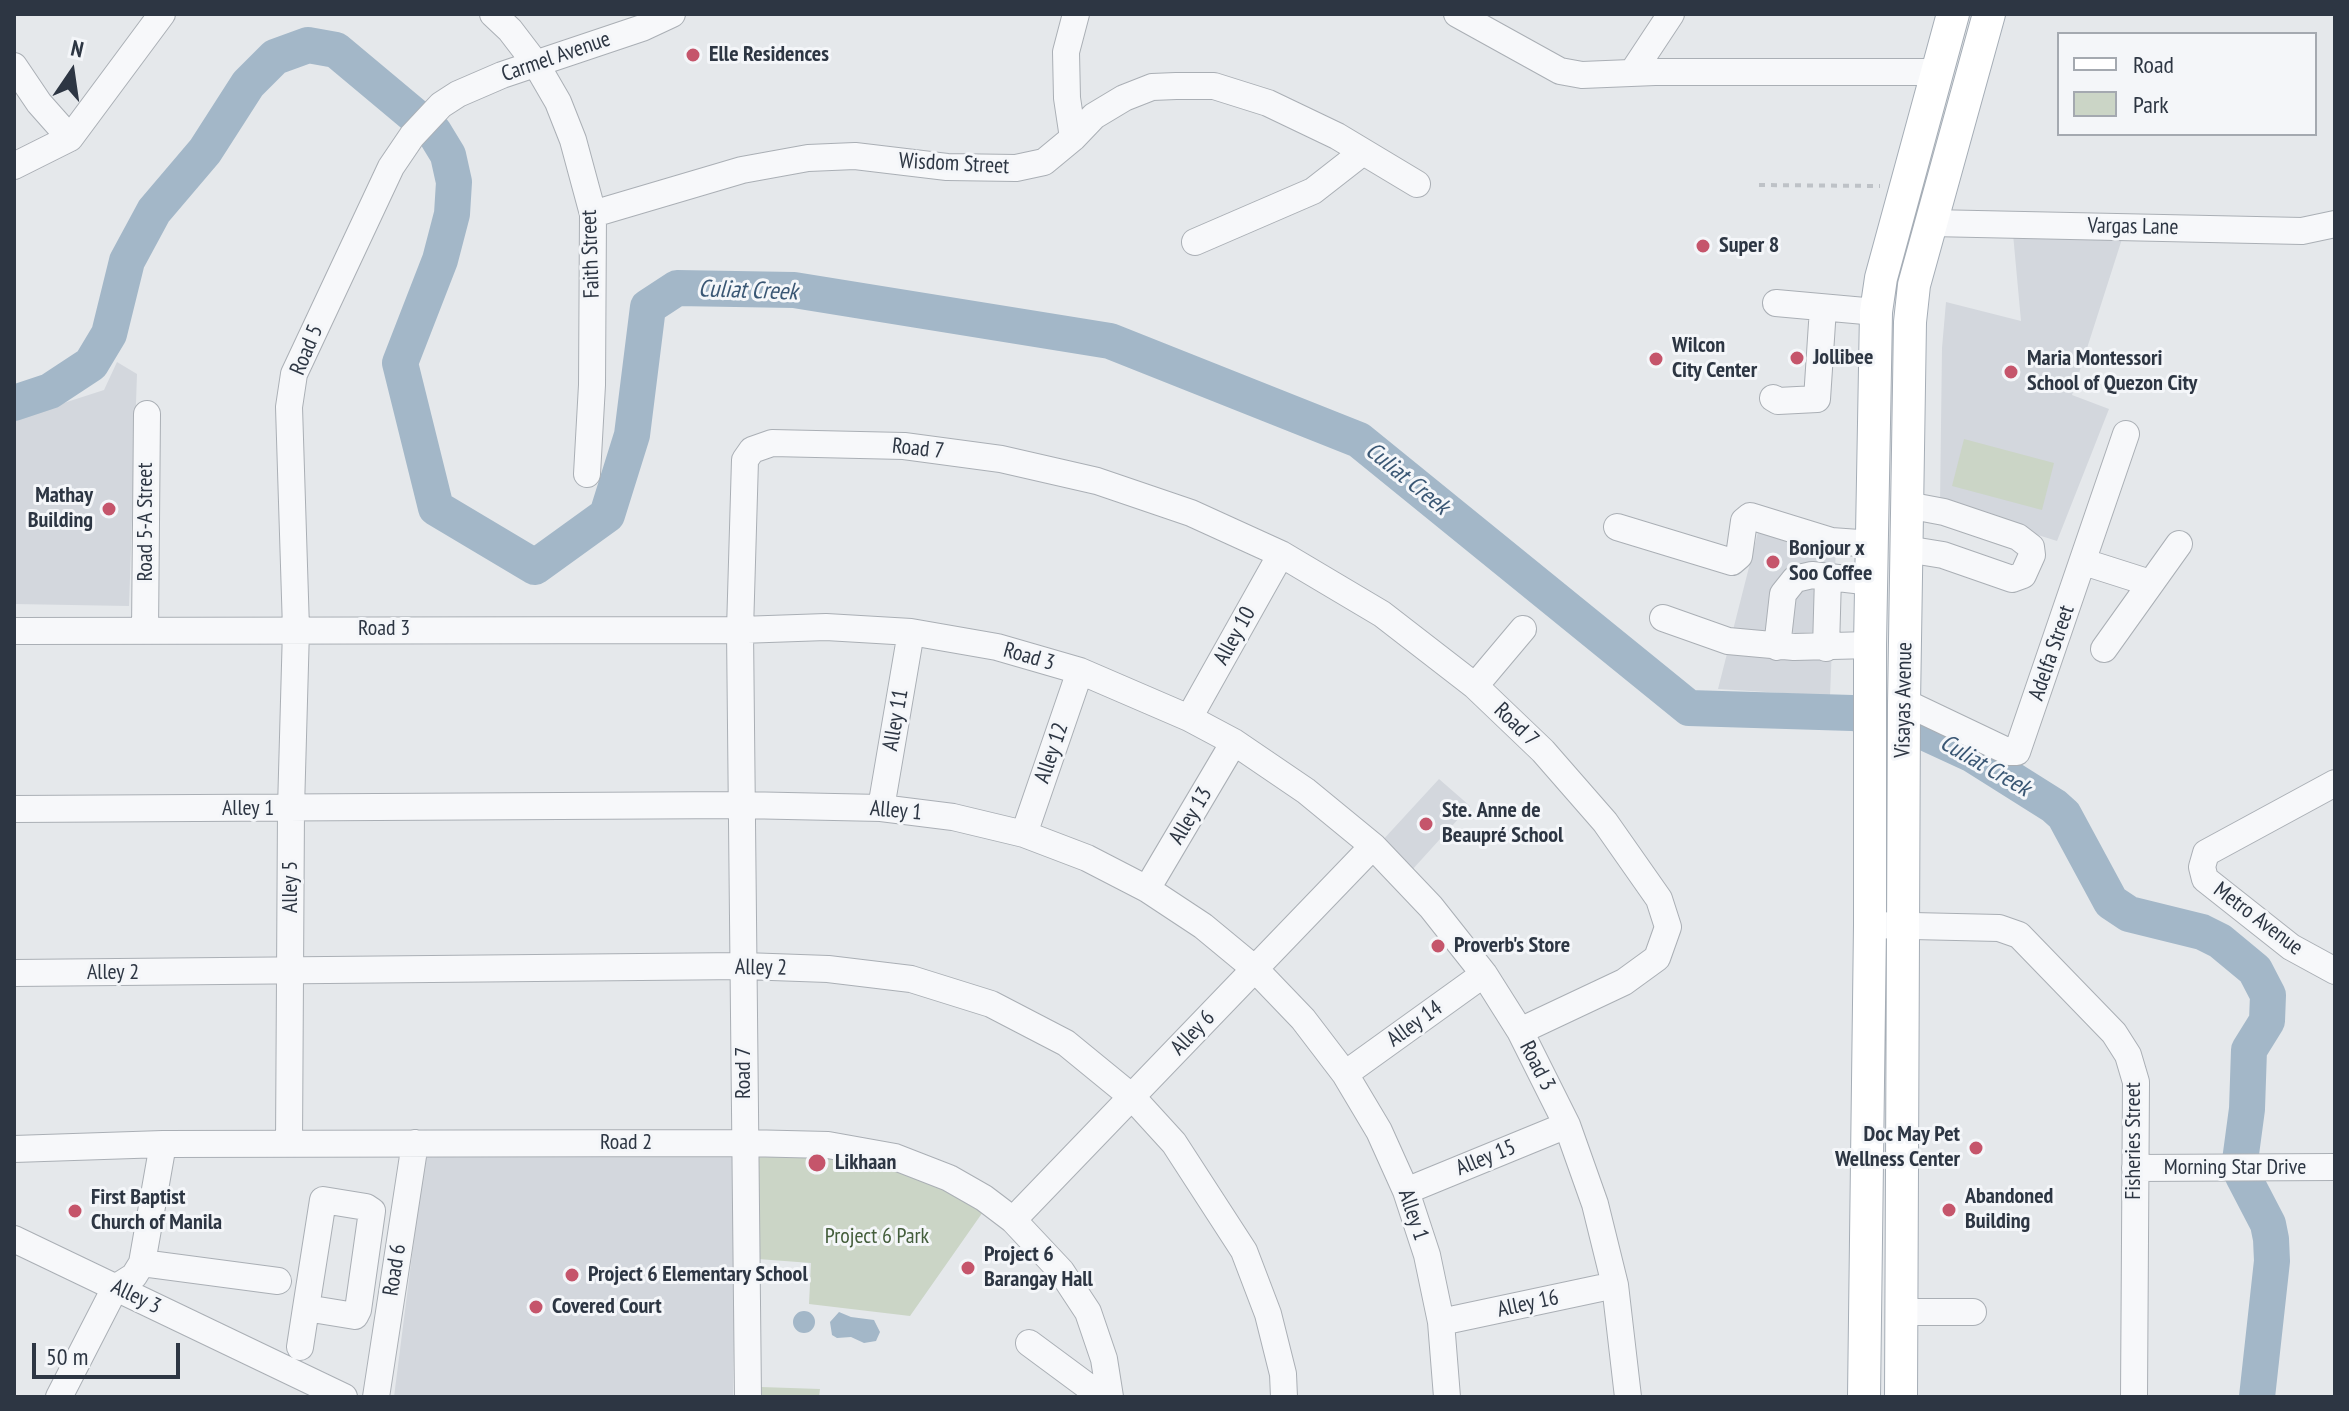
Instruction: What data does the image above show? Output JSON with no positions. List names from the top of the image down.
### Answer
{
  "streets": {
    "main road": ["Visayas Avenue"],
    "street": [
      "Carmel Avenue",
      "Wisdom Street",
      "Vargas Lane",
      "Faith Street",
      "Road 5",
      "Road 7",
      "Road 5-A Street",
      "Road 3",
      "Alley 10",
      "Adelfa Street",
      "Alley 11",
      "Alley 12",
      "Alley 1",
      "Alley 13",
      "Alley 5",
      "Metro Avenue",
      "Alley 2",
      "Alley 14",
      "Alley 6",
      "Fisheries Street",
      "Road 2",
      "Alley 15",
      "Morning Star Drive",
      "Road 6",
      "Alley 3",
      "Alley 16"
    ]
  },
  "crossings": [
    ["Carmel Avenue", "Faith Street"],
    ["Carmel Avenue", "Road 5"],
    ["Wisdom Street", "Faith Street"],
    ["Vargas Lane", "Visayas Avenue"],
    ["Road 5", "Road 3"],
    ["Road 5", "Alley 5"],
    ["Road 7", "Road 3"],
    ["Road 7", "Alley 10"],
    ["Road 7", "Alley 1"],
    ["Road 7", "Alley 2"],
    ["Road 7", "Road 2"],
    ["Road 5-A Street", "Road 3"],
    ["Road 3", "Alley 10"],
    ["Road 3", "Alley 11"],
    ["Road 3", "Alley 12"],
    ["Road 3", "Alley 13"],
    ["Road 3", "Alley 5"],
    ["Road 3", "Alley 14"],
    ["Road 3", "Alley 6"],
    ["Road 3", "Alley 15"],
    ["Road 3", "Alley 16"],
    ["Adelfa Street", "Visayas Avenue"],
    ["Visayas Avenue", "Fisheries Street"],
    ["Alley 11", "Alley 1"],
    ["Alley 12", "Alley 1"],
    ["Alley 1", "Alley 13"],
    ["Alley 1", "Alley 5"],
    ["Alley 1", "Alley 14"],
    ["Alley 1", "Alley 6"],
    ["Alley 1", "Alley 15"],
    ["Alley 1", "Alley 16"],
    ["Alley 5", "Alley 2"],
    ["Alley 5", "Road 2"],
    ["Alley 2", "Alley 6"],
    ["Alley 6", "Road 2"],
    ["Fisheries Street", "Morning Star Drive"],
    ["Road 2", "Road 6"]
  ],
  "water": ["Culiat Creek"],
  "parks": ["Project 6 Park"],
  "places": [
    "Elle Residences",
    "Super 8",
    "Jollibee",
    "Wilcon City Center",
    "Maria Montessori School of Quezon City",
    "Mathay Building",
    "Bonjour x Soo Coffee",
    "Ste. Anne de Beaupré School",
    "Proverb's Store",
    "Doc May Pet Wellness Center",
    "Likhaan",
    "Abandoned Building",
    "First Baptist Church of Manila",
    "Project 6 Barangay Hall",
    "Project 6 Elementary School",
    "Covered Court"
  ],
  "legend": ["Road", "Park"],
  "scale_bar": "50 m",
  "north": "top"
}
